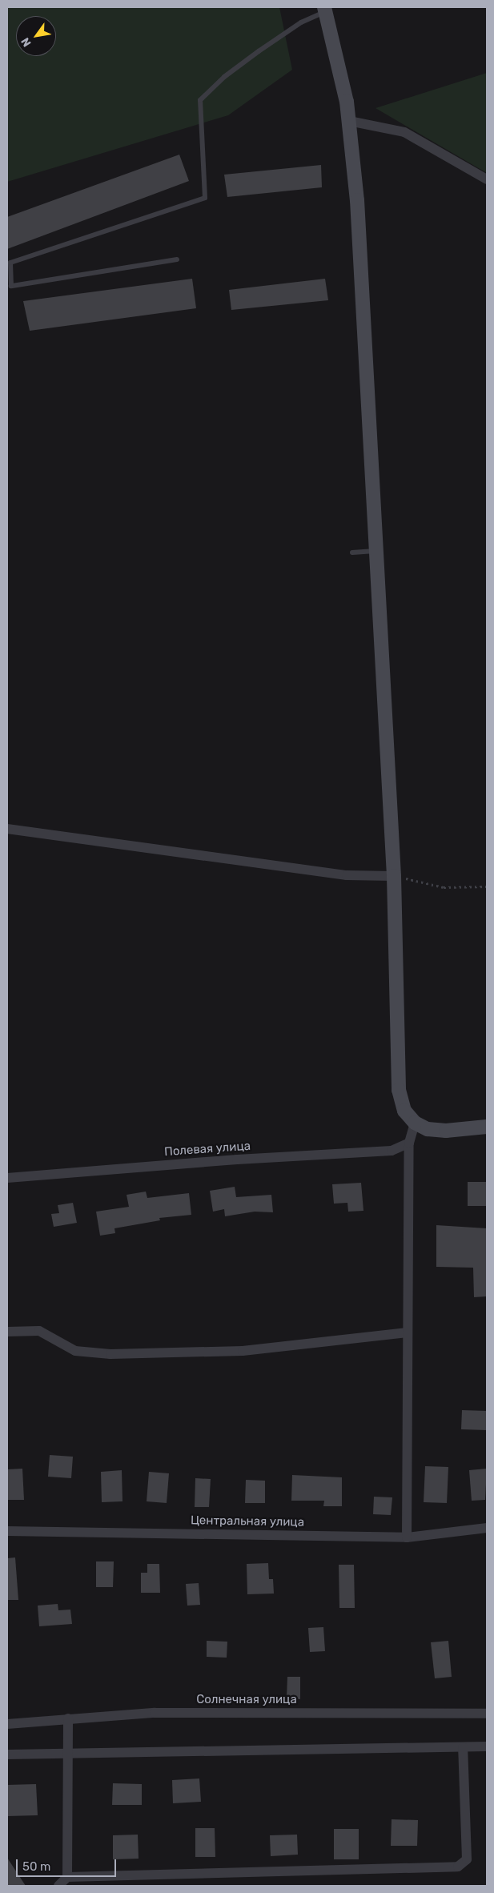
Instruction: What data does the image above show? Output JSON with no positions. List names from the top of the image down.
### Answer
{
  "streets": {
    "street": ["Полевая улица", "Центральная улица", "Солнечная улица"]
  },
  "scale_bar": "50 m",
  "north": "bottom left"
}
